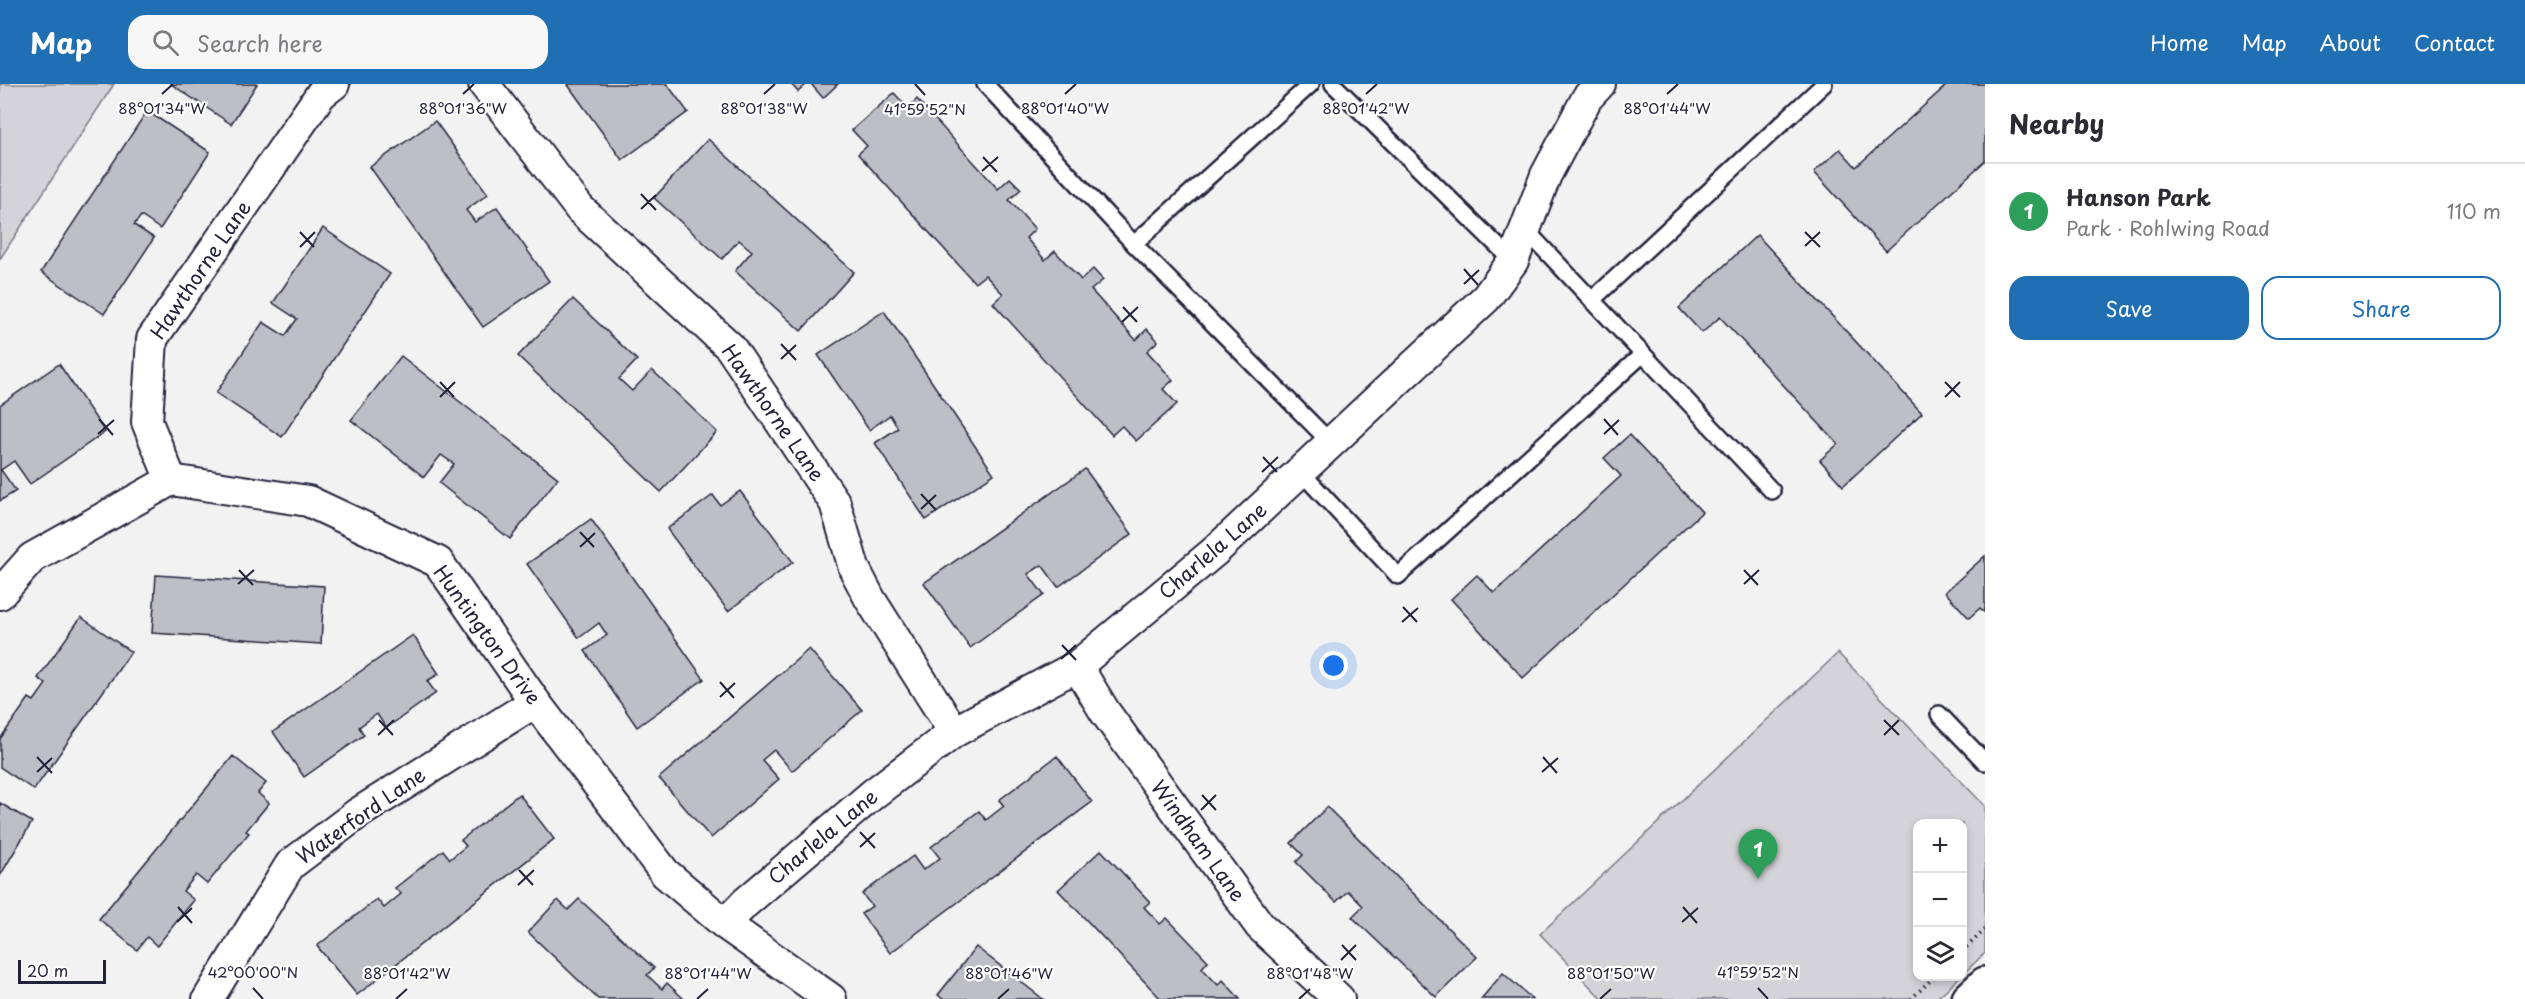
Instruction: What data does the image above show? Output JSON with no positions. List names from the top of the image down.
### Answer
{
  "streets": {
    "street": [
      "Hawthorne Lane",
      "Charlela Lane",
      "Huntington Drive",
      "Waterford Lane",
      "Windham Lane"
    ]
  },
  "crossings": [
    ["Hawthorne Lane", "Charlela Lane"],
    ["Hawthorne Lane", "Huntington Drive"],
    ["Charlela Lane", "Huntington Drive"],
    ["Charlela Lane", "Windham Lane"],
    ["Huntington Drive", "Waterford Lane"]
  ],
  "scale_bar": "20 m",
  "page": {
    "header": "Map",
    "search": "Search here",
    "nav": [
      "Home",
      "Map",
      "About",
      "Contact"
    ],
    "heading": "Nearby",
    "list": [
      {
        "mark": "1",
        "name": "Hanson Park",
        "note": "Park · Rohlwing Road",
        "value": "110 m"
      }
    ],
    "buttons": ["Save", "Share"],
    "map_buttons": ["+", "−"],
    "pins": "1",
    "scale": "20 m"
  },
  "coordinates": [
    "88°01'34\"W",
    "88°01'36\"W",
    "88°01'38\"W",
    "88°01'40\"W",
    "88°01'42\"W",
    "88°01'44\"W",
    "41°59'52\"N",
    "42°00'00\"N",
    "88°01'46\"W",
    "88°01'48\"W",
    "88°01'50\"W"
  ]
}
